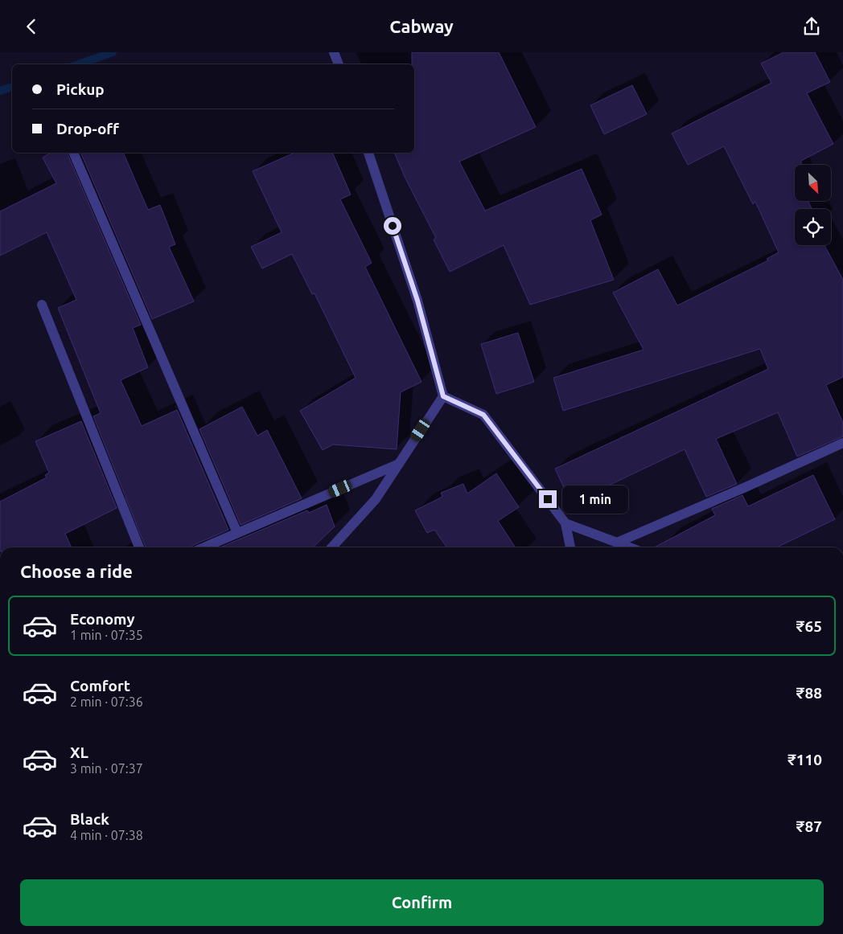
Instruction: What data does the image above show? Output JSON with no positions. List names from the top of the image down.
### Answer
{
  "north": "bottom right",
  "page": {
    "header": "Cabway",
    "banner": ["Pickup", "Drop-off"],
    "bubble": "1 min",
    "heading": "Choose a ride",
    "list": [
      {
        "name": "Economy",
        "note": "1 min · 07:35",
        "value": "₹65"
      },
      {
        "name": "Comfort",
        "note": "2 min · 07:36",
        "value": "₹88"
      },
      {
        "name": "XL",
        "note": "3 min · 07:37",
        "value": "₹110"
      },
      {
        "name": "Black",
        "note": "4 min · 07:38",
        "value": "₹87"
      }
    ],
    "buttons": "Confirm"
  }
}
